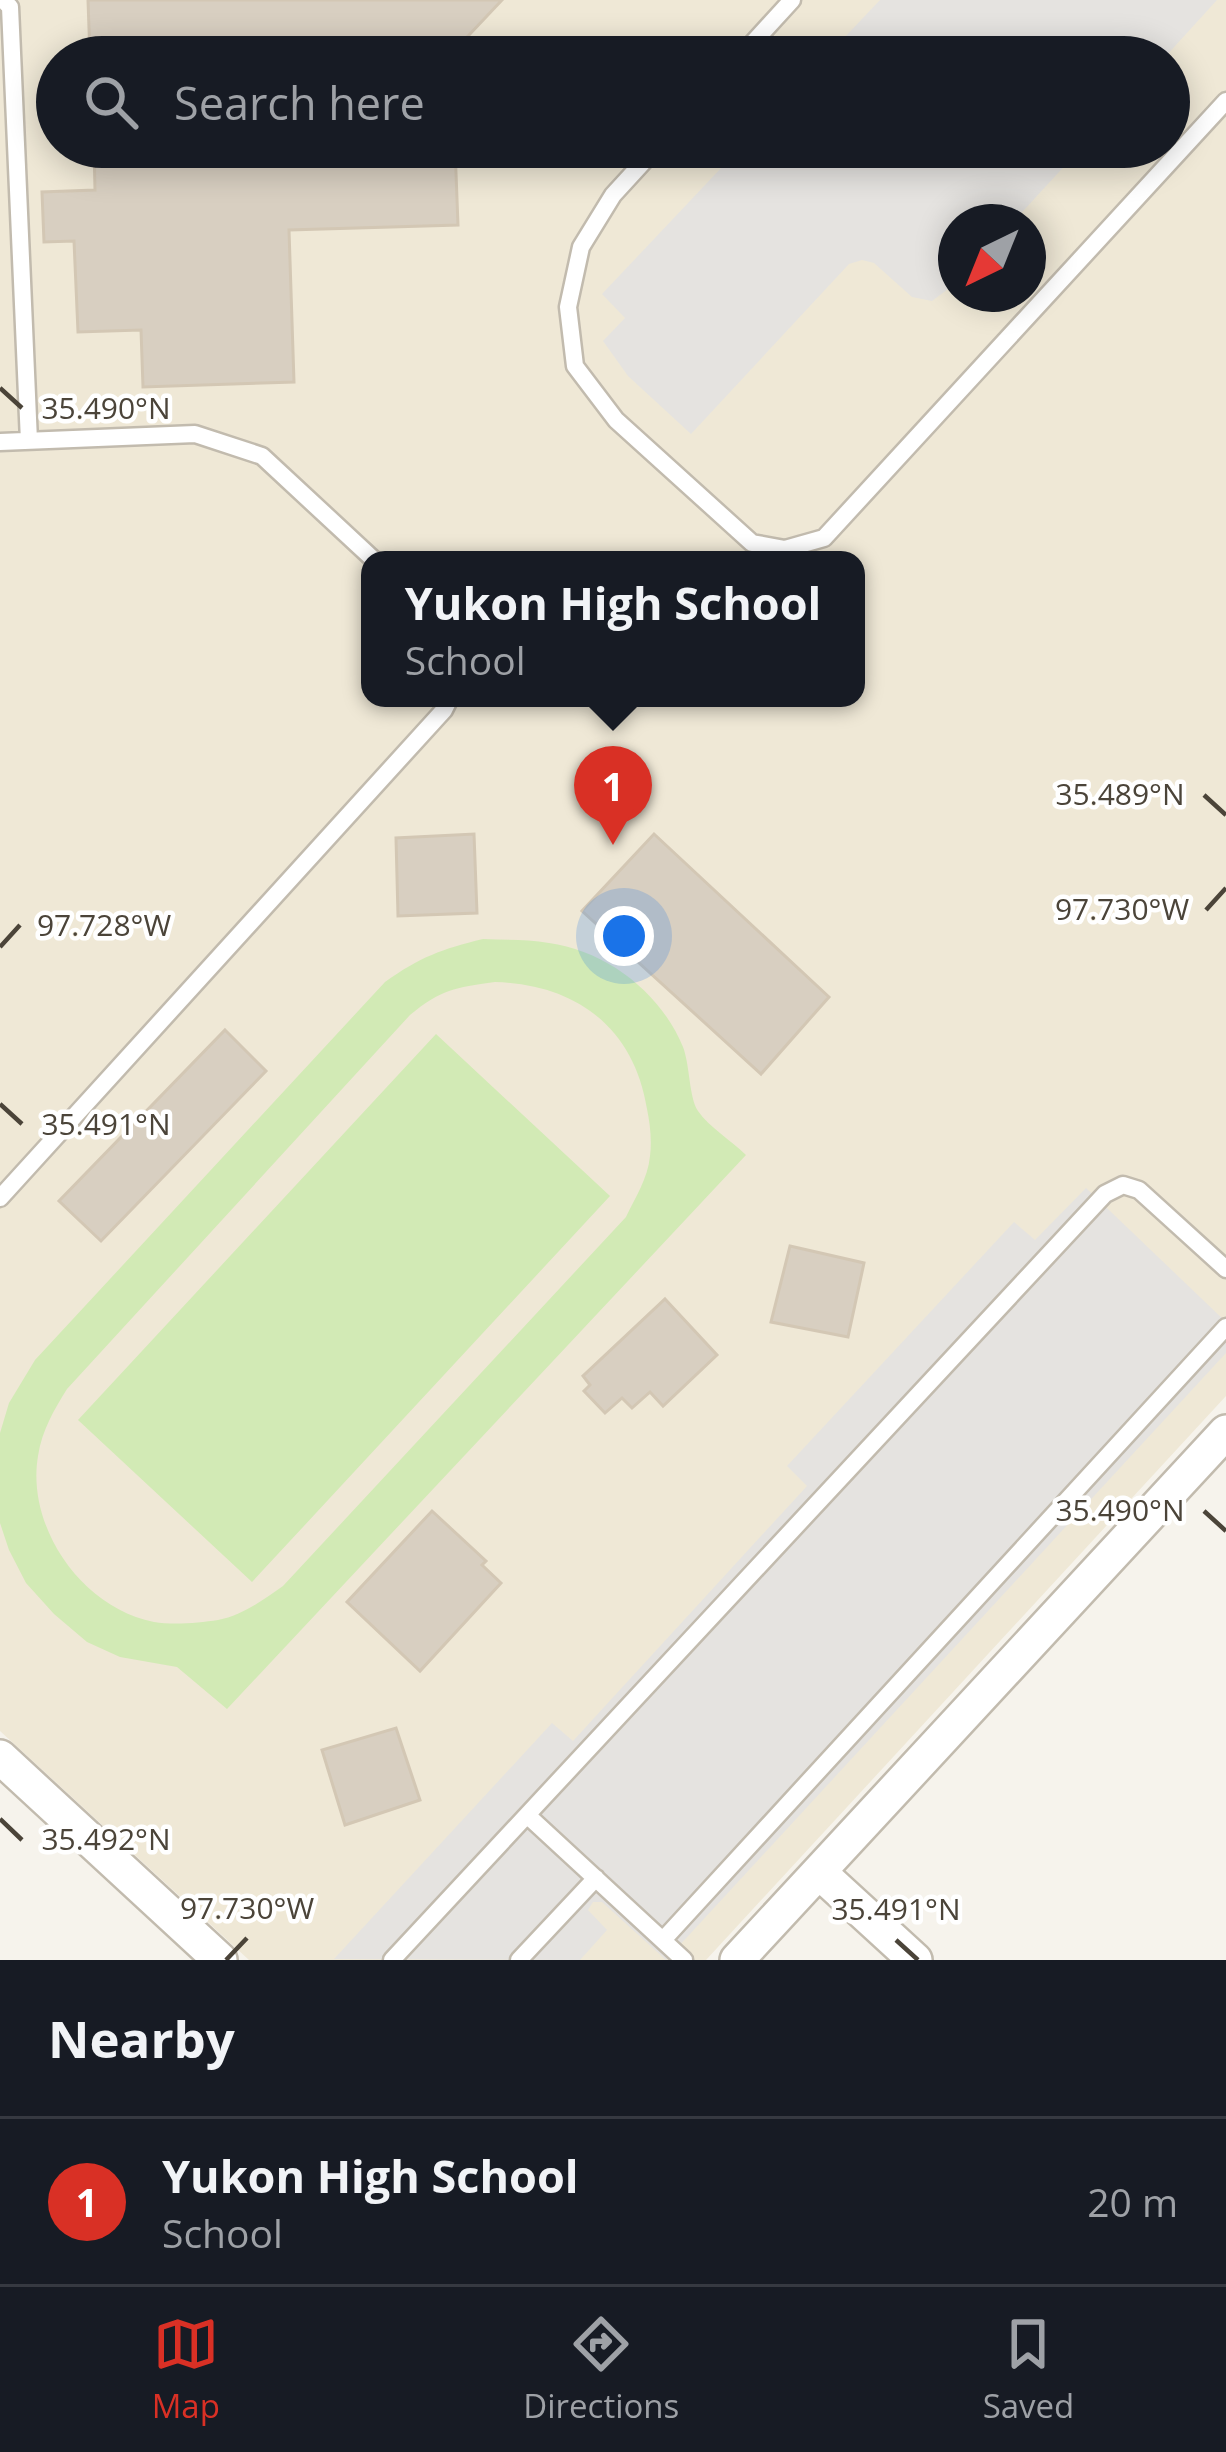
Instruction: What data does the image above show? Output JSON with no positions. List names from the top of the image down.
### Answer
{
  "north": "bottom left",
  "page": {
    "search": "Search here",
    "popup": ["Yukon High School", "School"],
    "pins": "1",
    "heading": "Nearby",
    "list": [
      {
        "mark": "1",
        "name": "Yukon High School",
        "note": "School",
        "value": "20 m"
      }
    ],
    "nav": ["Map", "Directions", "Saved"]
  },
  "coordinates": [
    "35.490°N",
    "35.489°N",
    "97.730°W",
    "97.728°W",
    "35.491°N",
    "35.492°N"
  ]
}
